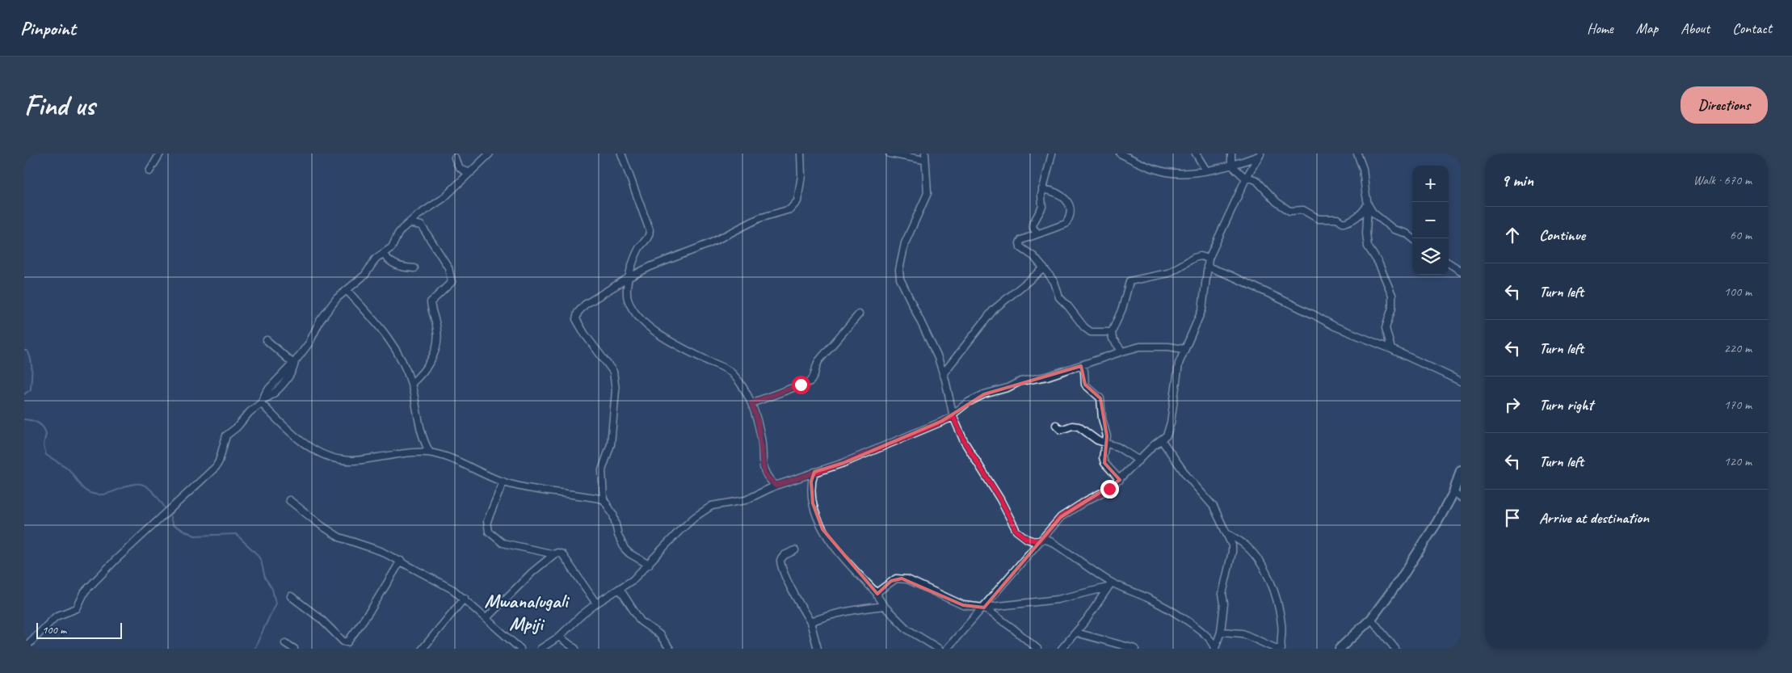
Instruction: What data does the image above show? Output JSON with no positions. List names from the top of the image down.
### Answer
{
  "districts": ["Mwanalugali Mpiji"],
  "scale_bar": "100 m",
  "page": {
    "header": "Pinpoint",
    "nav": [
      "Home",
      "Map",
      "About",
      "Contact"
    ],
    "buttons": "Directions",
    "title": "Find us",
    "heading": ["9 min", "Walk · 670 m"],
    "map_buttons": ["+", "−"],
    "list": [
      ["Continue", "60 m"],
      ["Turn left", "100 m"],
      ["Turn left", "220 m"],
      ["Turn right", "170 m"],
      ["Turn left", "120 m"],
      "Arrive at destination"
    ],
    "scale": "100 m"
  }
}
